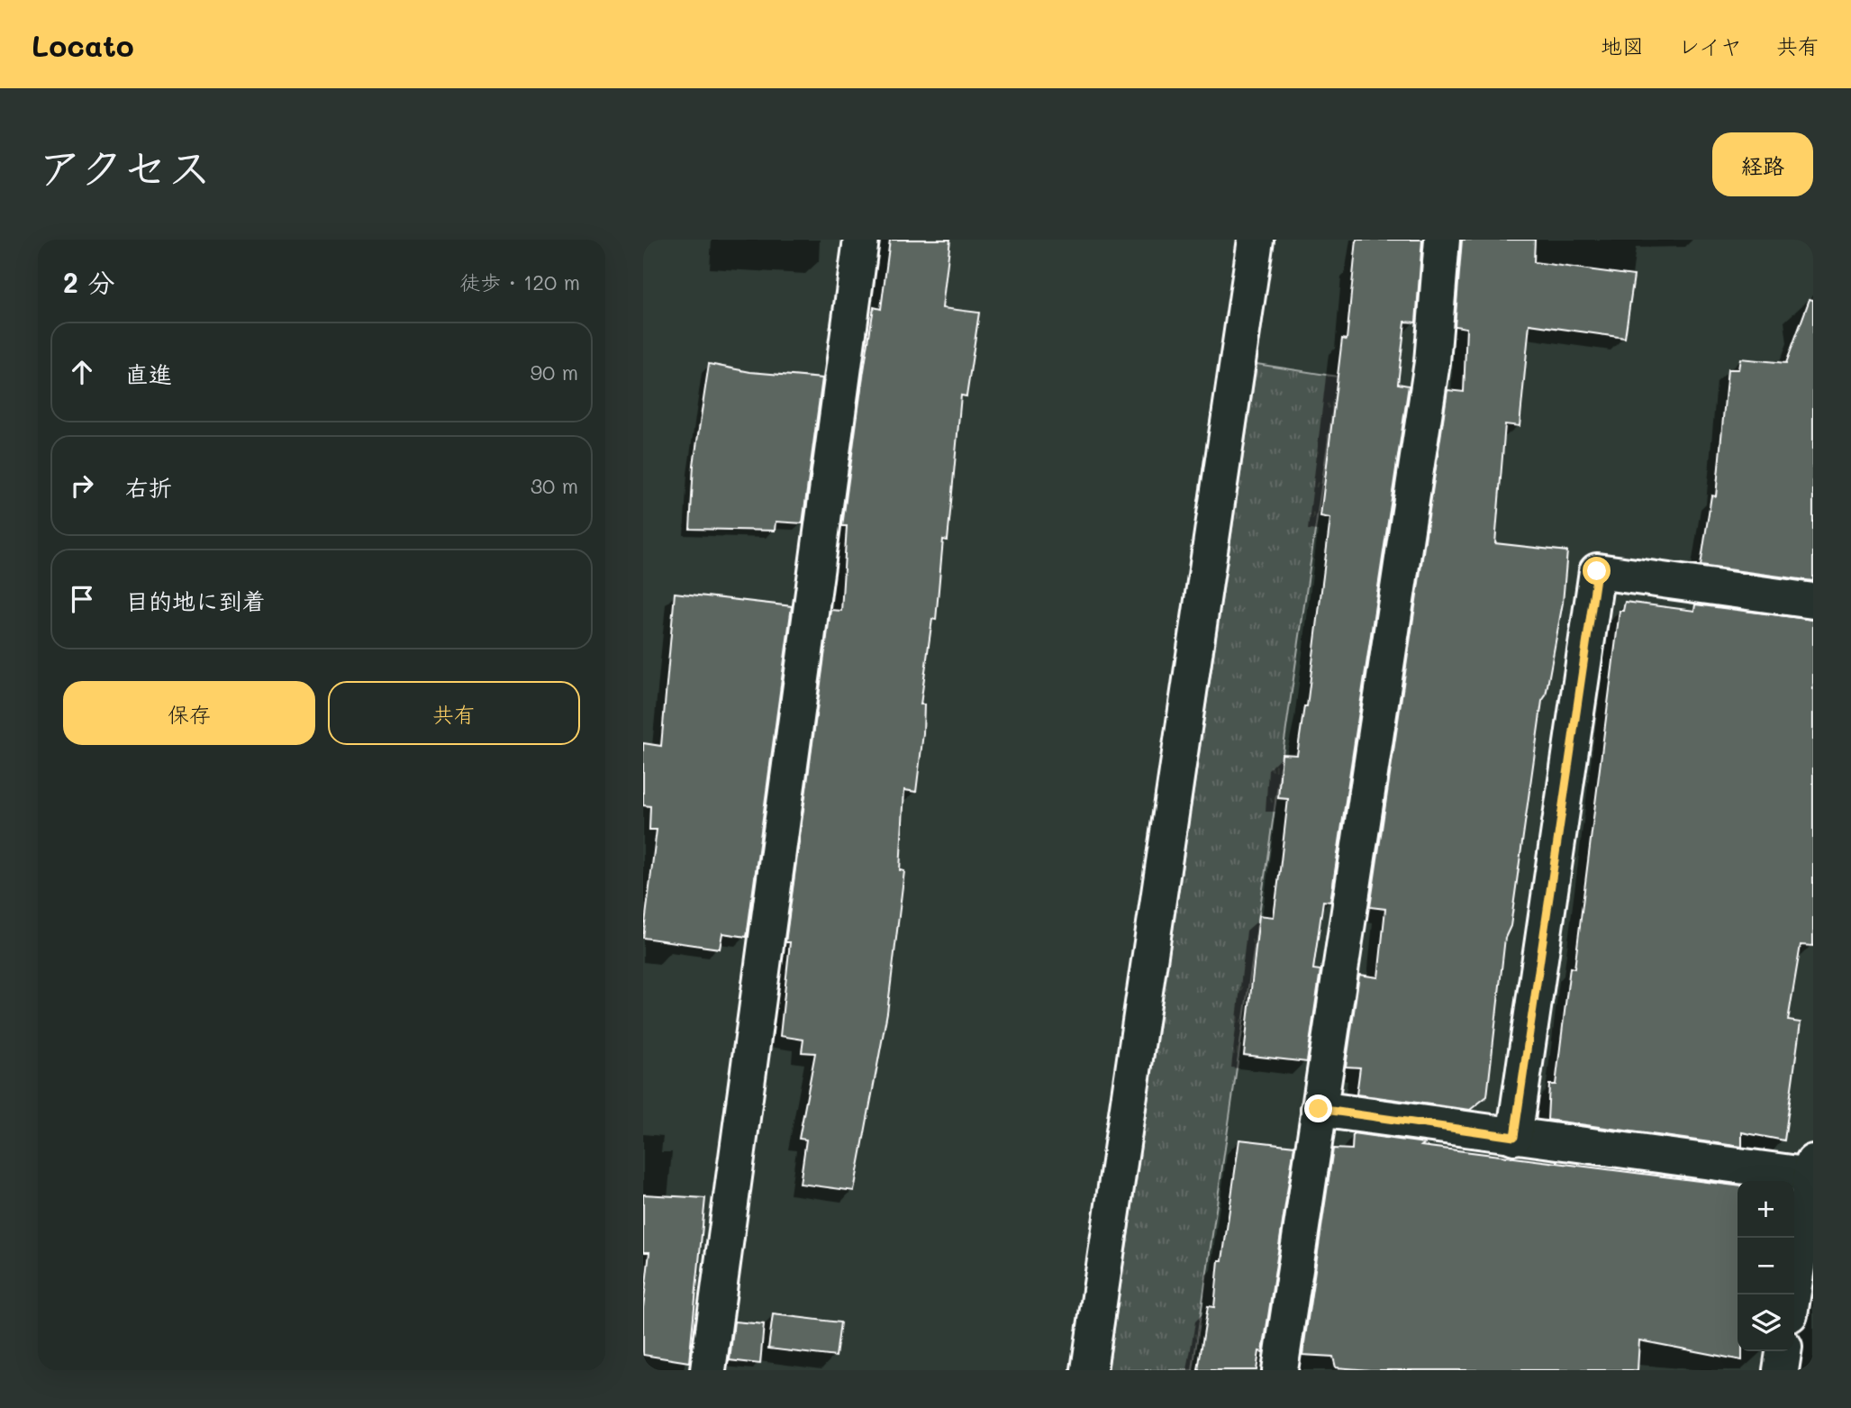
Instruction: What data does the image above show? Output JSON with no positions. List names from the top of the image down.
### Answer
{
  "page": {
    "header": "Locato",
    "nav": ["地図", "レイヤ", "共有"],
    "title": "アクセス",
    "buttons": [
      "経路",
      ["保存", "共有"]
    ],
    "heading": ["2 分", "徒歩 · 120 m"],
    "list": [
      ["直進", "90 m"],
      ["右折", "30 m"],
      "目的地に到着"
    ],
    "map_buttons": ["+", "−"]
  }
}
